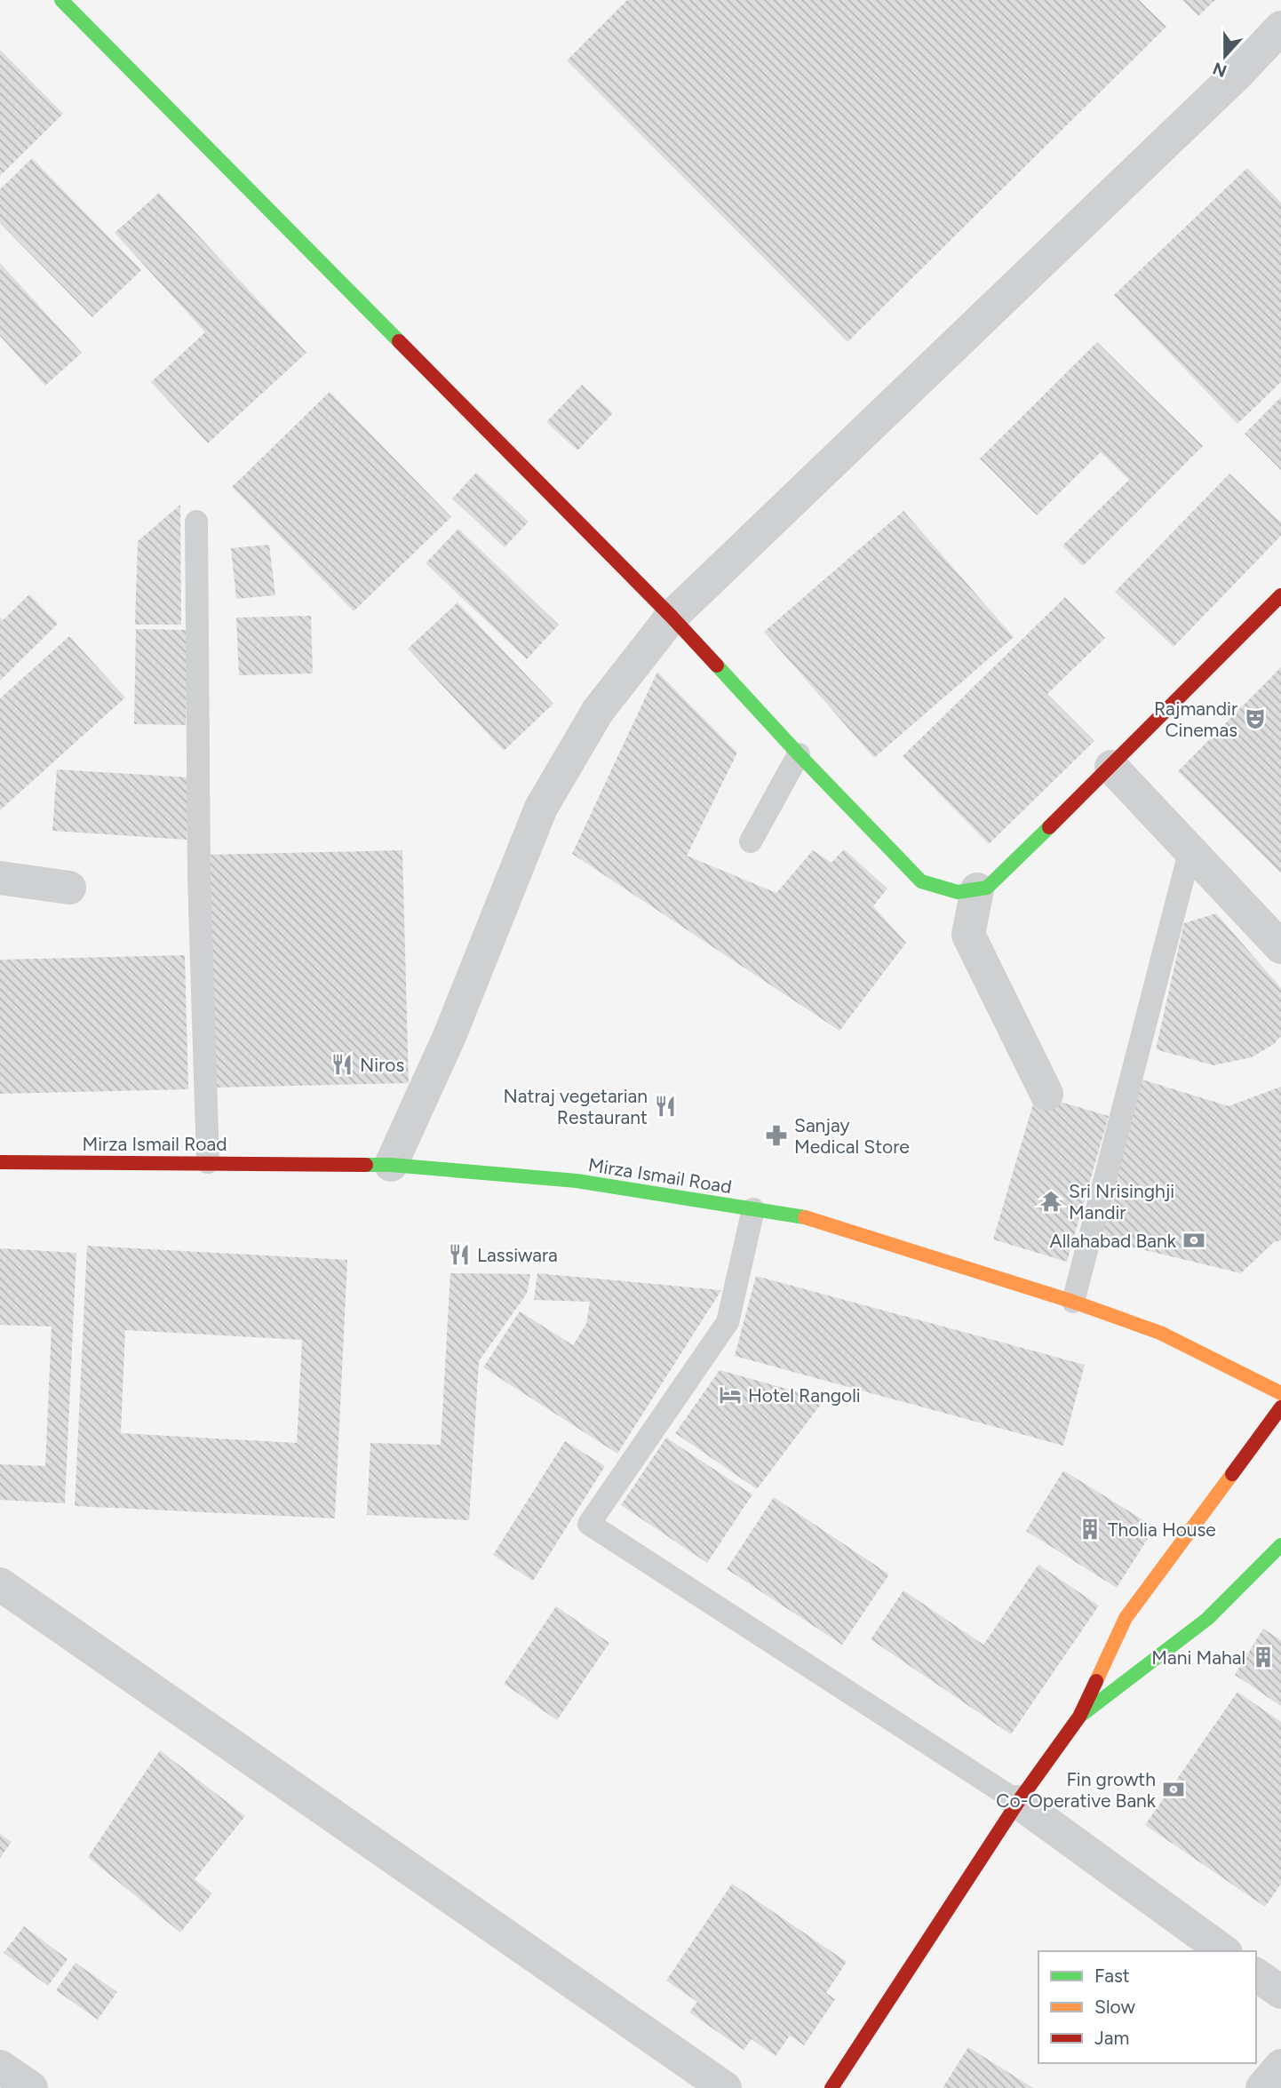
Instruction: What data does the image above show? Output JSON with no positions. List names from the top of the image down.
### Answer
{
  "streets": {
    "main road": ["Mirza Ismail Road"]
  },
  "places": {
    "theatre": ["Rajmandir Cinemas"],
    "restaurant": ["Niros", "Natraj vegetarian Restaurant", "Lassiwara"],
    "pharmacy": ["Sanjay Medical Store"],
    "temple": ["Sri Nrisinghji Mandir"],
    "bank": ["Allahabad Bank", "Fin growth Co-Operative Bank"],
    "hotel": ["Hotel Rangoli"],
    "building": ["Tholia House", "Mani Mahal"]
  },
  "legend": ["Fast", "Slow", "Jam"],
  "north": "bottom"
}
